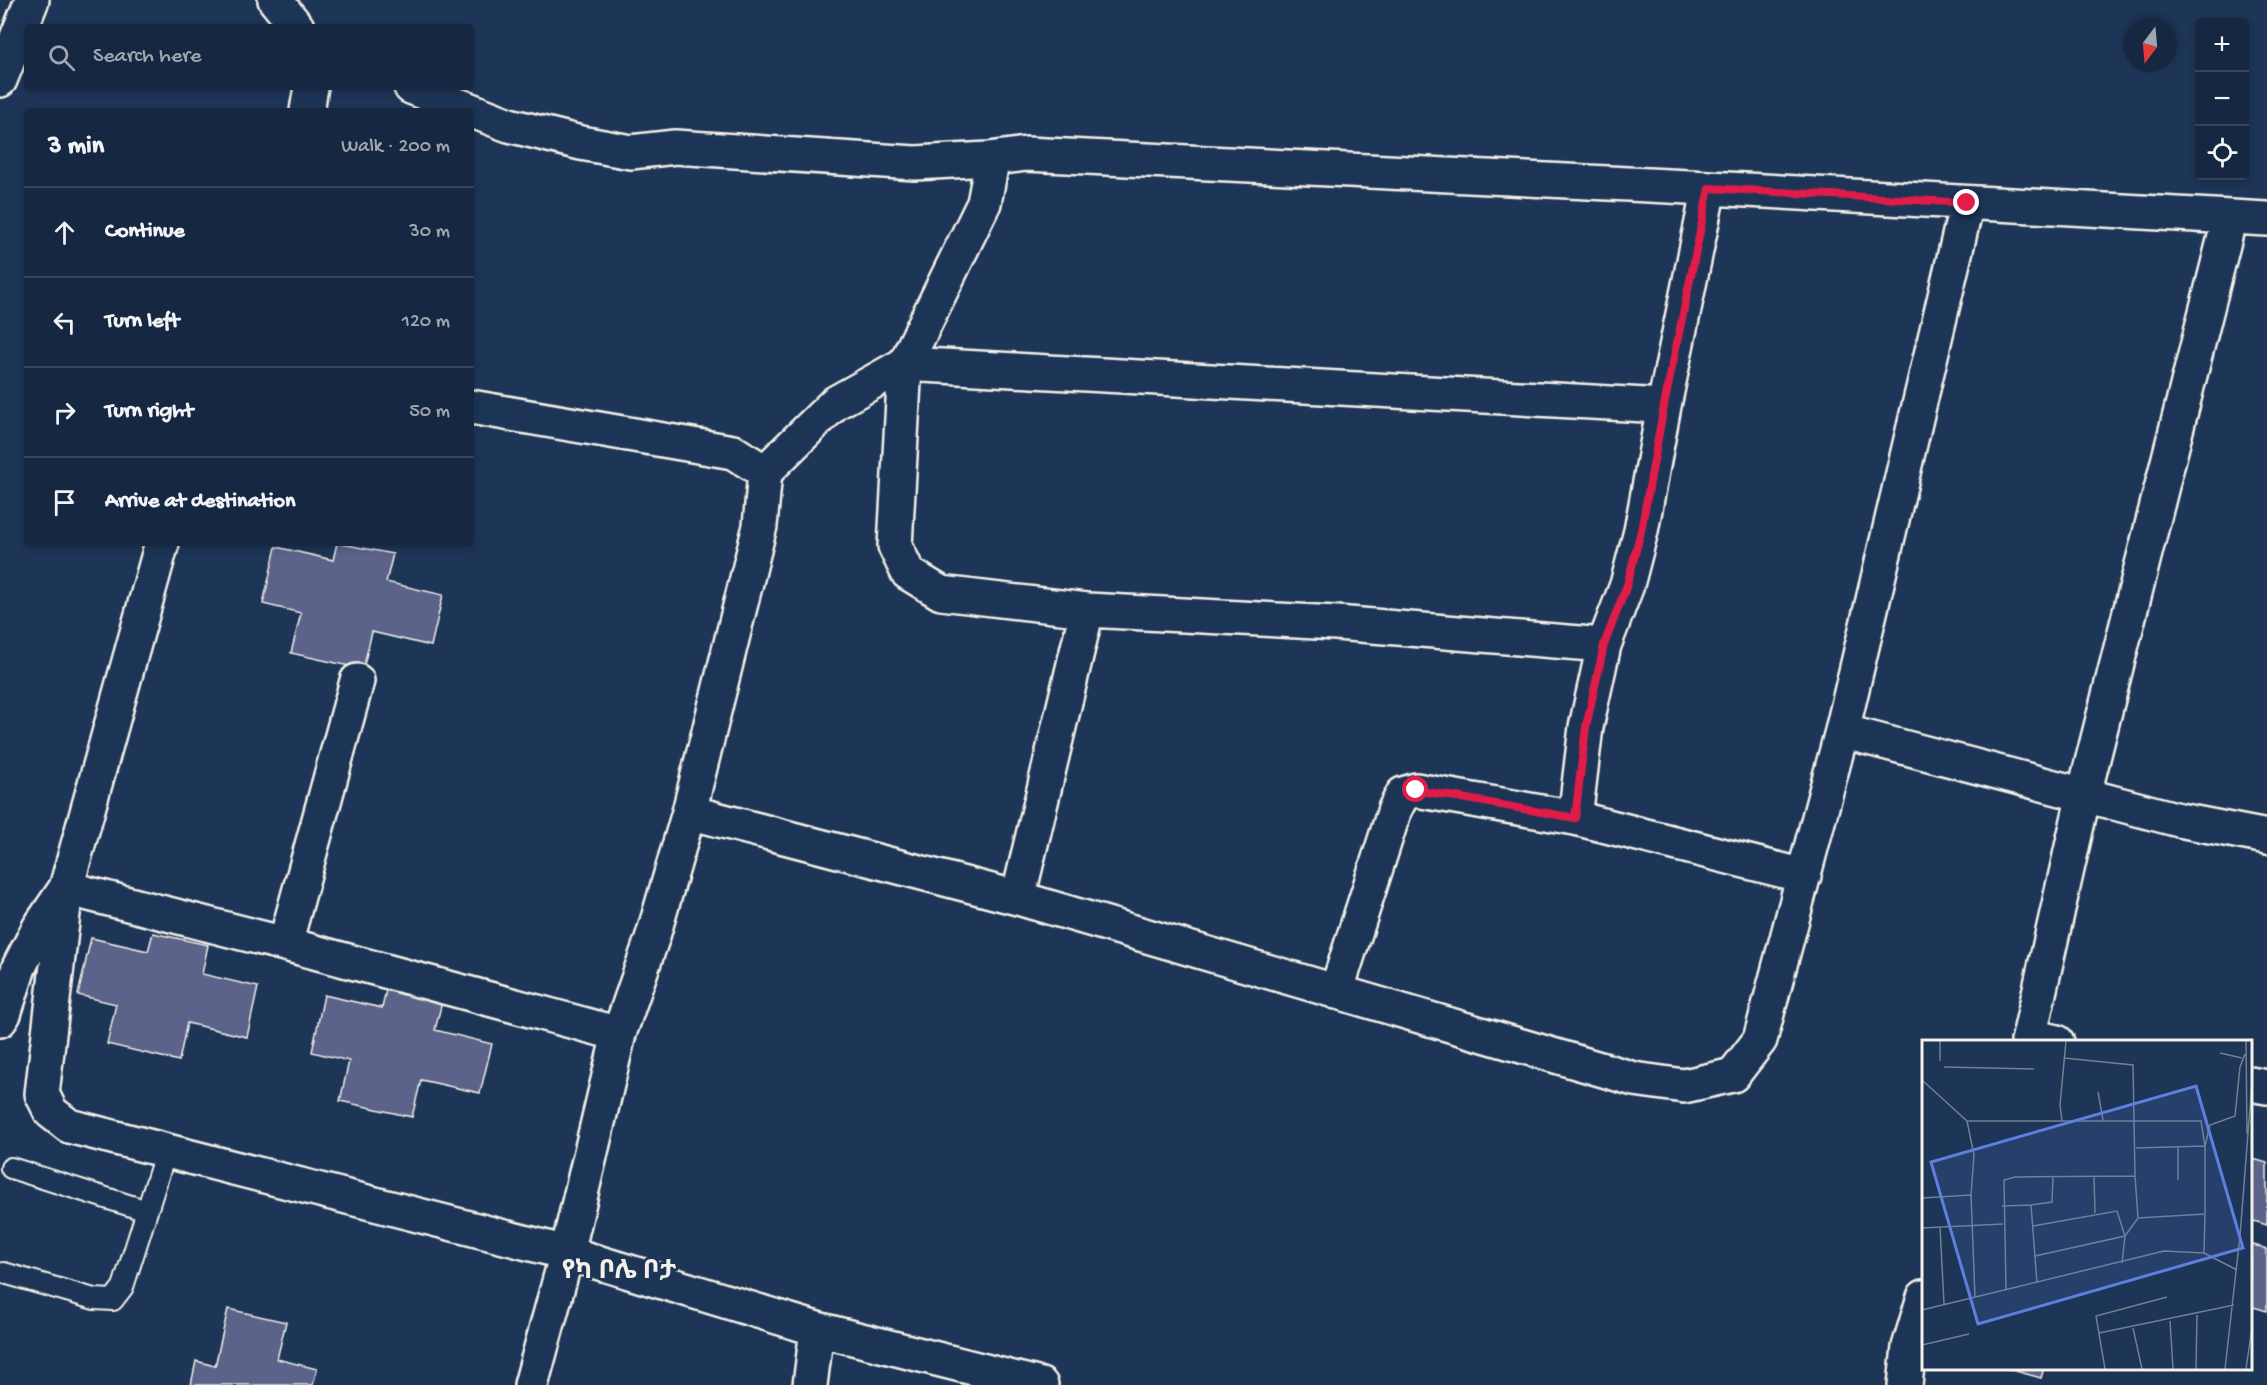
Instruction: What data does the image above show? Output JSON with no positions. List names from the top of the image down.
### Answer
{
  "districts": ["የካ ቦሌ ቦታ"],
  "north": "bottom",
  "page": {
    "map_buttons": ["+", "−"],
    "search": "Search here",
    "heading": ["3 min", "Walk · 200 m"],
    "list": [
      ["Continue", "30 m"],
      ["Turn left", "120 m"],
      ["Turn right", "50 m"],
      "Arrive at destination"
    ]
  }
}
